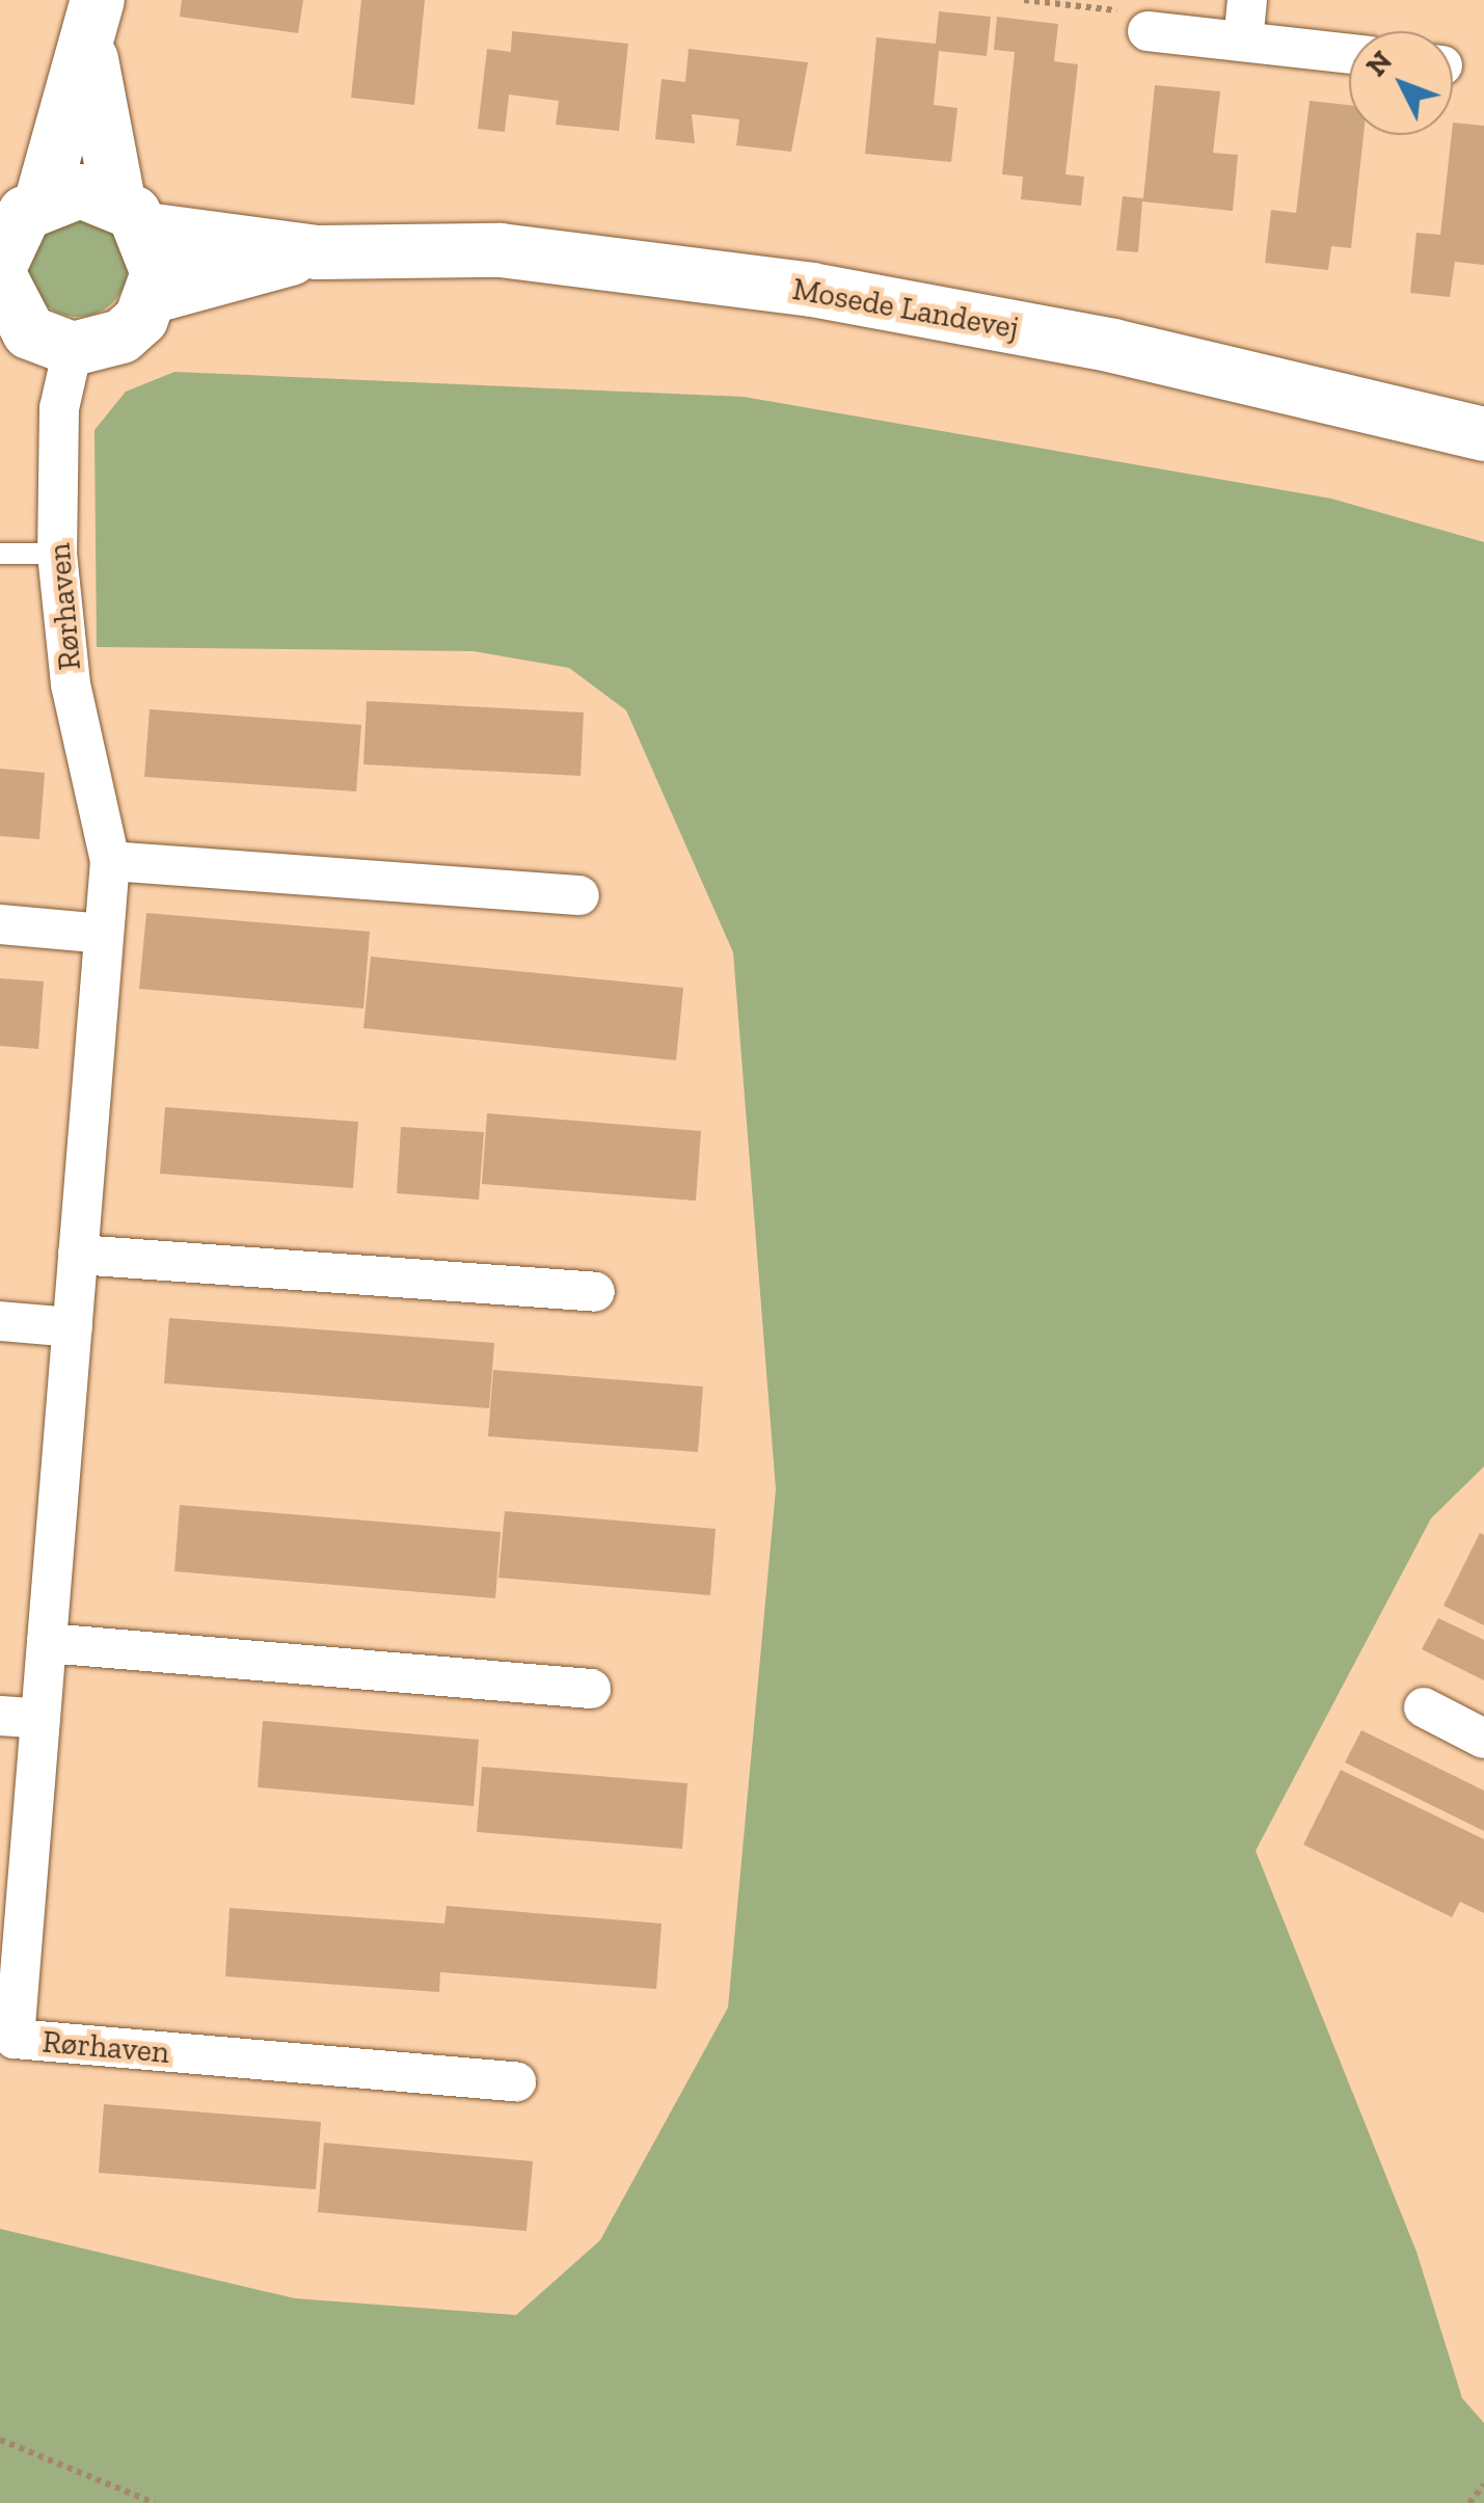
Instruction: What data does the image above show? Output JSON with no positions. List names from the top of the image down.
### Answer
{
  "streets": {
    "main road": ["Mosede Landevej"],
    "street": ["Rørhaven"]
  },
  "crossings": [
    ["Mosede Landevej", "Rørhaven"]
  ],
  "north": "top left"
}
